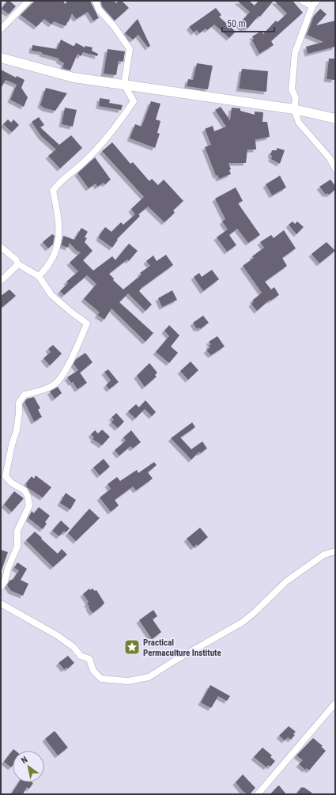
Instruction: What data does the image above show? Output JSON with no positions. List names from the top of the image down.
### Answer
{
  "places": {
    "place": ["Practical Permaculture Institute"]
  },
  "scale_bar": "50 m",
  "north": "top left"
}
